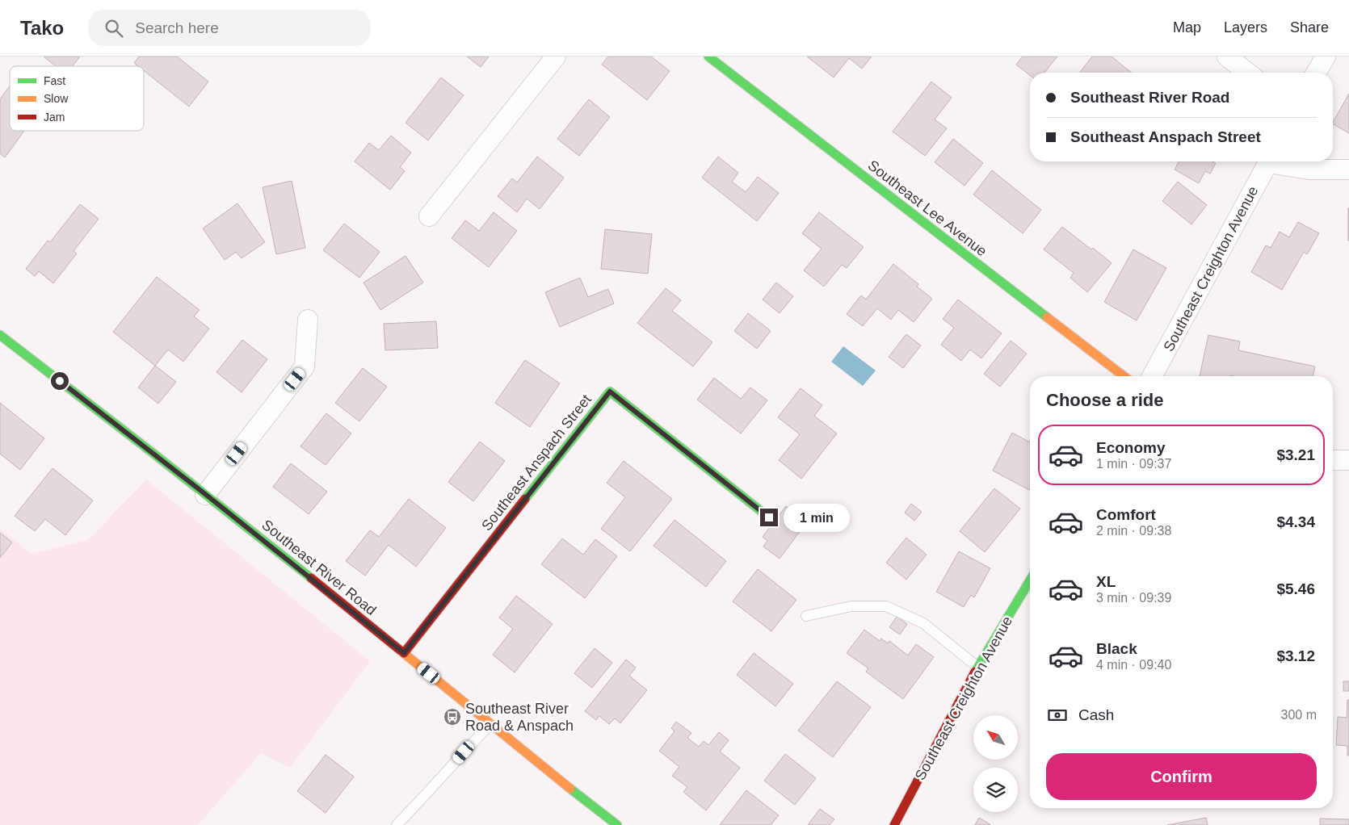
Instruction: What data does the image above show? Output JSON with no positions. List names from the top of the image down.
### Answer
{
  "streets": {
    "street": [
      "Southeast Lee Avenue",
      "Southeast Creighton Avenue",
      "Southeast Anspach Street",
      "Southeast River Road"
    ]
  },
  "crossings": [
    ["Southeast Anspach Street", "Southeast River Road"]
  ],
  "places": {
    "bus stop": ["Southeast River Road & Anspach"]
  },
  "legend": ["Fast", "Slow", "Jam"],
  "north": "top left",
  "page": {
    "header": "Tako",
    "search": "Search here",
    "nav": ["Map", "Layers", "Share"],
    "banner": ["Southeast River Road", "Southeast Anspach Street"],
    "heading": "Choose a ride",
    "list": [
      {
        "name": "Economy",
        "note": "1 min · 09:37",
        "value": "$3.21"
      },
      {
        "name": "Comfort",
        "note": "2 min · 09:38",
        "value": "$4.34"
      },
      {
        "name": "XL",
        "note": "3 min · 09:39",
        "value": "$5.46"
      },
      {
        "name": "Black",
        "note": "4 min · 09:40",
        "value": "$3.12"
      }
    ],
    "bubble": "1 min",
    "pay": ["Cash", "300 m"],
    "buttons": "Confirm"
  }
}
